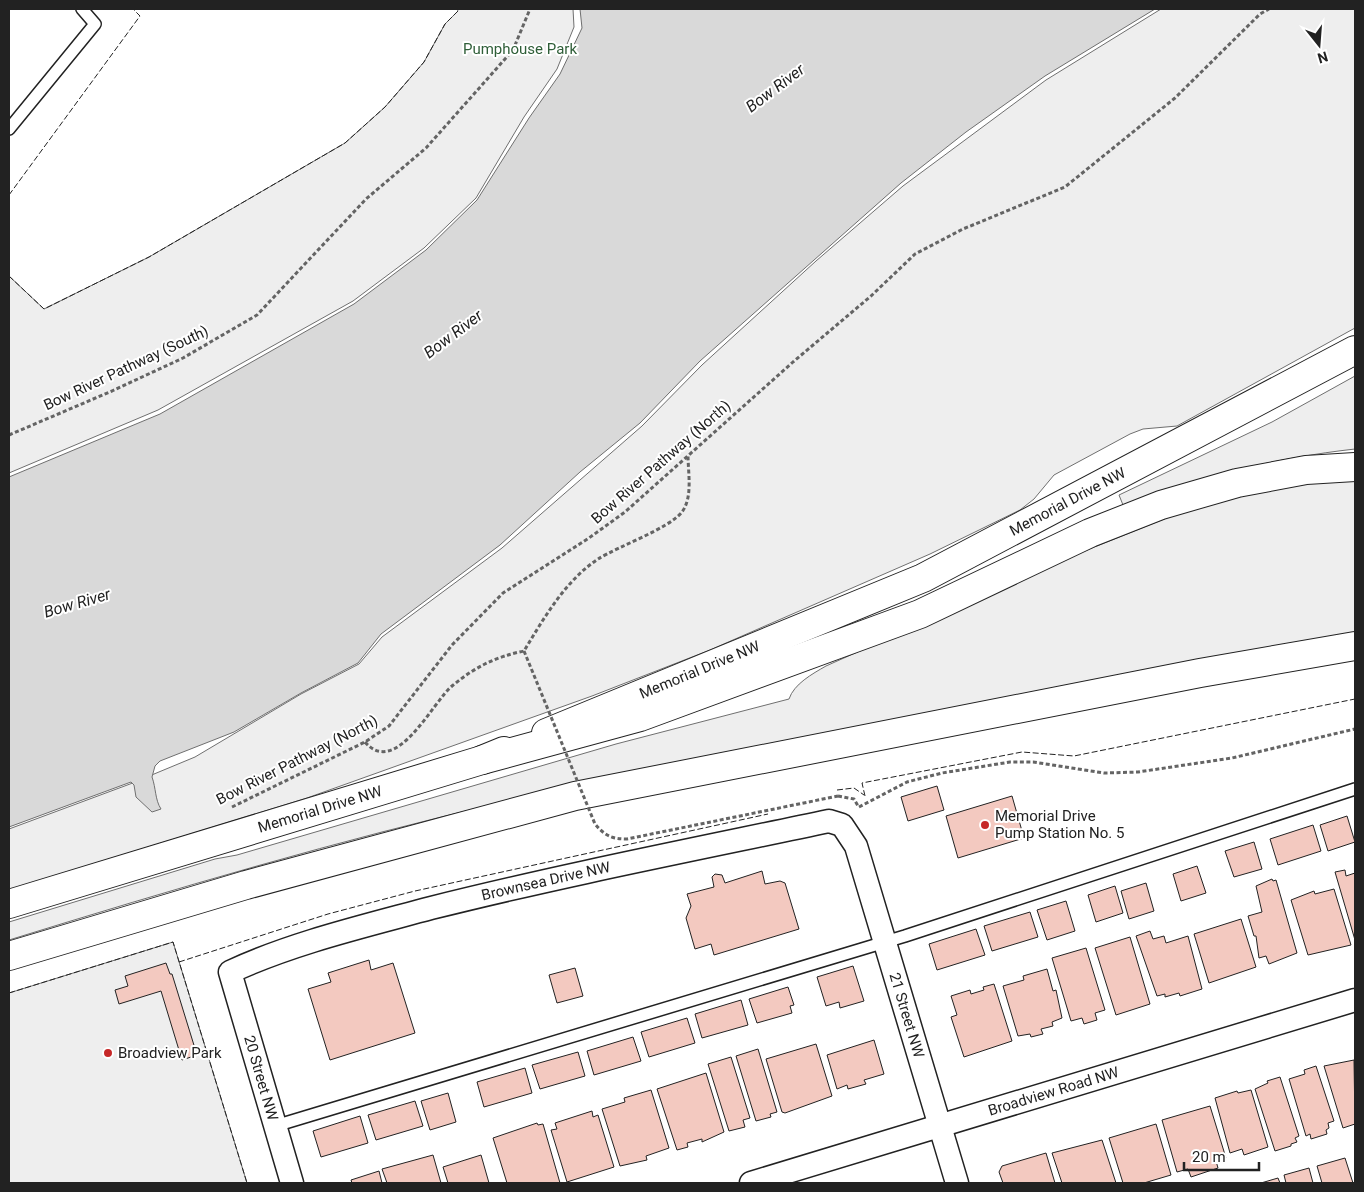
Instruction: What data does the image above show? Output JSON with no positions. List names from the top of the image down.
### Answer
{
  "streets": {
    "main road": ["Memorial Drive NW"],
    "street": [
      "Brownsea Drive NW",
      "21 Street NW",
      "20 Street NW",
      "Broadview Road NW"
    ],
    "path": ["Bow River Pathway (South)", "Bow River Pathway (North)"]
  },
  "crossings": [
    ["Brownsea Drive NW", "21 Street NW"],
    ["Brownsea Drive NW", "20 Street NW"],
    ["21 Street NW", "Broadview Road NW"]
  ],
  "water": ["Bow River"],
  "parks": ["Pumphouse Park"],
  "places": ["Memorial Drive Pump Station No. 5", "Broadview Park"],
  "scale_bar": "20 m",
  "north": "bottom"
}
